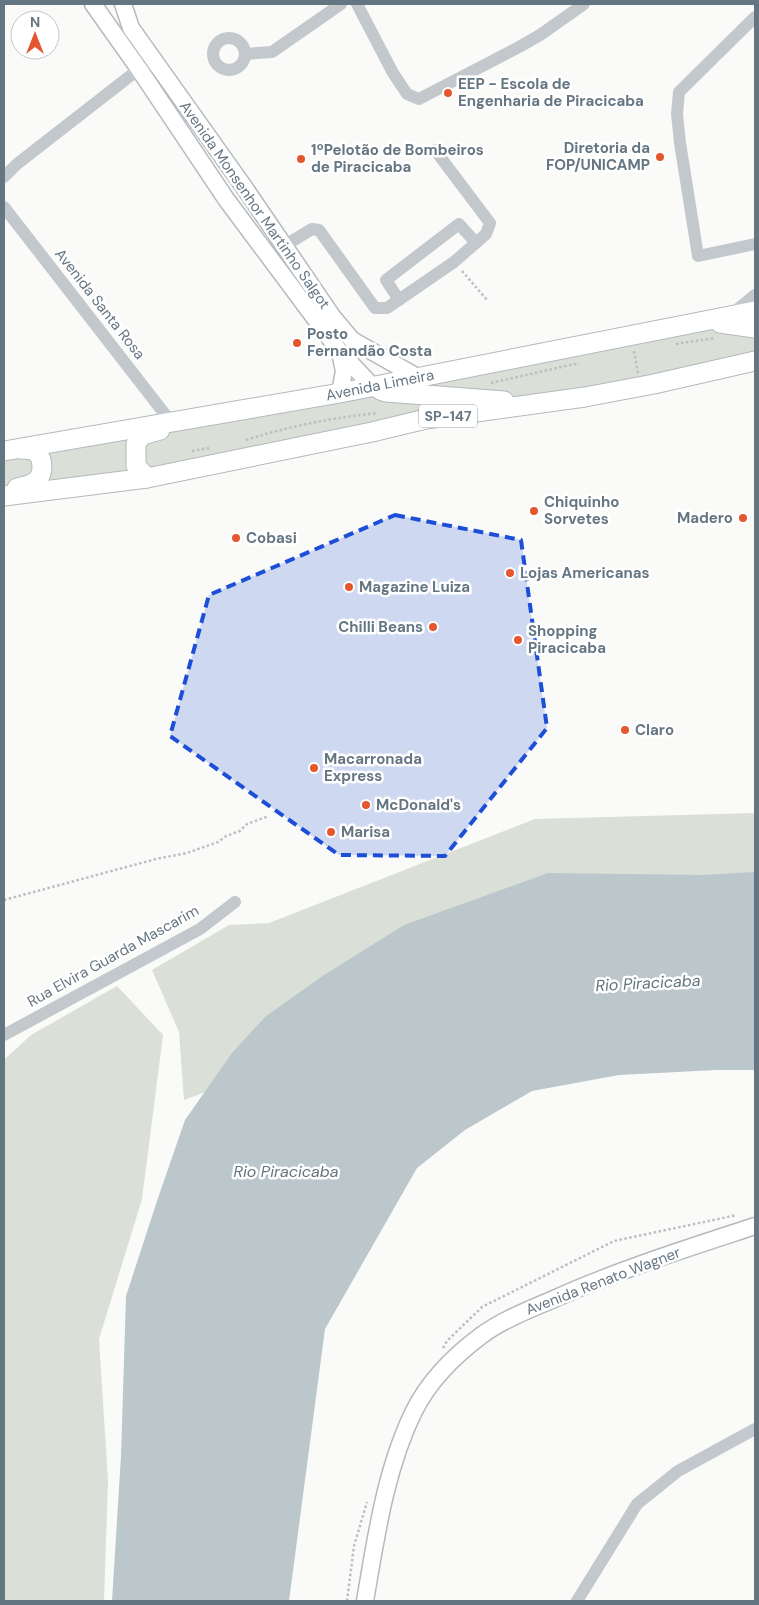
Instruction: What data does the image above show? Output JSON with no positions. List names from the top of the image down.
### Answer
{
  "streets": {
    "highway": ["Avenida Limeira", "SP-147"],
    "main road": ["Avenida Monsenhor Martinho Salgot", "Avenida Renato Wagner"],
    "street": ["Avenida Santa Rosa", "Rua Elvira Guarda Mascarim"]
  },
  "crossings": [
    ["Avenida Monsenhor Martinho Salgot", "Avenida Limeira"],
    ["Avenida Santa Rosa", "Avenida Limeira"]
  ],
  "water": ["Rio Piracicaba"],
  "places": [
    "EEP - Escola de Engenharia de Piracicaba",
    "Diretoria da FOP/UNICAMP",
    "1ºPelotão de Bombeiros de Piracicaba",
    "Posto Fernandão Costa",
    "Chiquinho Sorvetes",
    "Madero",
    "Cobasi",
    "Lojas Americanas",
    "Magazine Luiza",
    "Chilli Beans",
    "Shopping Piracicaba",
    "Claro",
    "Macarronada Express",
    "McDonald's",
    "Marisa"
  ],
  "north": "top"
}
